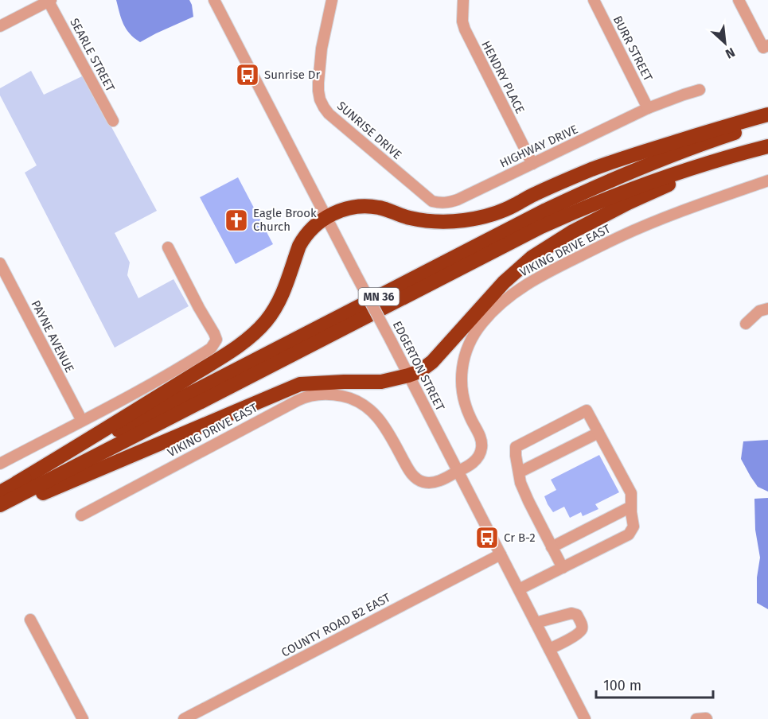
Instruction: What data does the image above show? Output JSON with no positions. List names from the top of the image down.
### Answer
{
  "streets": {
    "highway": ["MN 36"],
    "street": [
      "BURR STREET",
      "SEARLE STREET",
      "HENDRY PLACE",
      "SUNRISE DRIVE",
      "HIGHWAY DRIVE",
      "VIKING DRIVE EAST",
      "PAYNE AVENUE",
      "EDGERTON STREET",
      "COUNTY ROAD B2 EAST"
    ]
  },
  "crossings": [
    ["BURR STREET", "HIGHWAY DRIVE"],
    ["HENDRY PLACE", "HIGHWAY DRIVE"],
    ["SUNRISE DRIVE", "HIGHWAY DRIVE"],
    ["VIKING DRIVE EAST", "EDGERTON STREET"],
    ["EDGERTON STREET", "COUNTY ROAD B2 EAST"]
  ],
  "places": {
    "bus stop": ["Sunrise Dr", "Cr B-2"],
    "church": ["Eagle Brook Church"]
  },
  "scale_bar": "100 m",
  "north": "bottom right"
}
